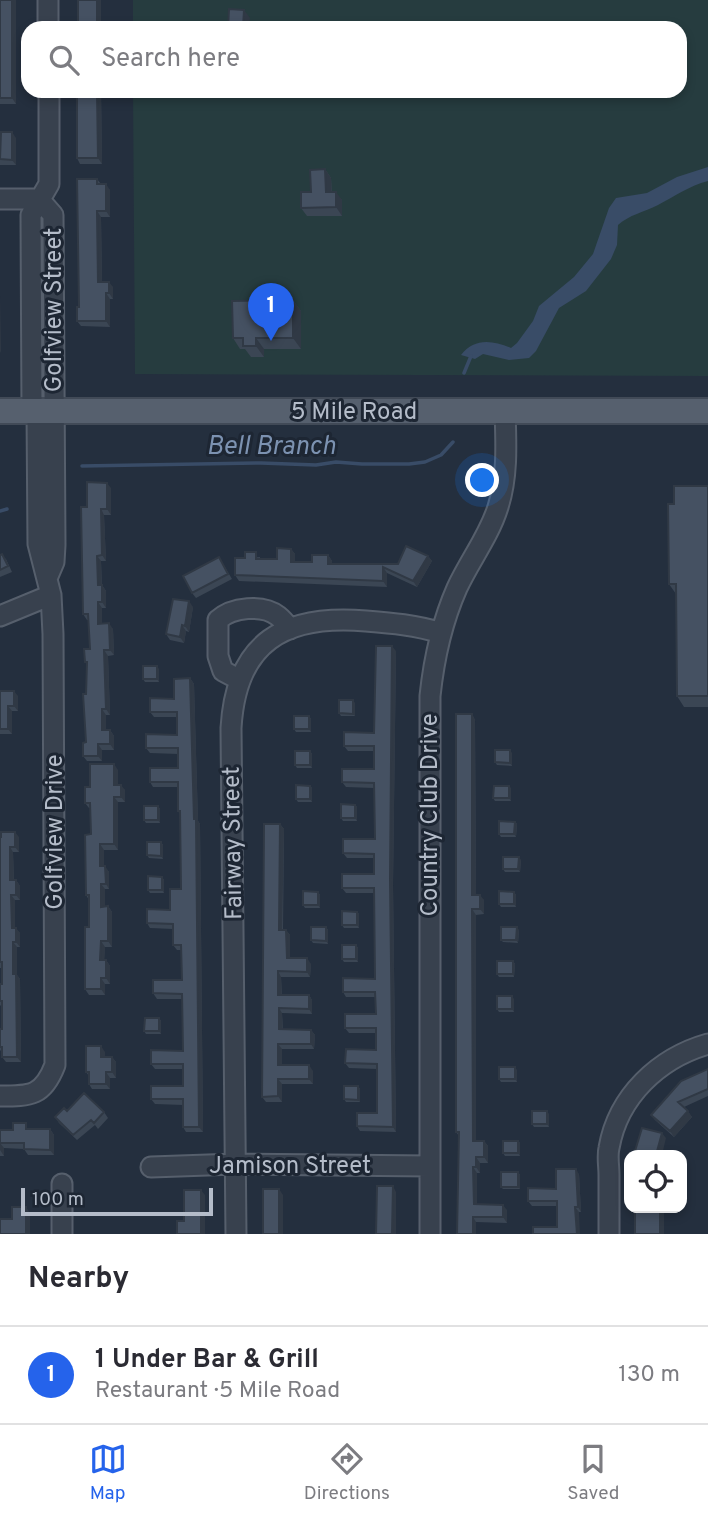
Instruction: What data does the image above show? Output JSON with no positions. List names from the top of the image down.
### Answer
{
  "streets": {
    "main road": ["5 Mile Road"],
    "street": [
      "Golfview Street",
      "Country Club Drive",
      "Golfview Drive",
      "Fairway Street",
      "Jamison Street"
    ]
  },
  "crossings": [
    ["Golfview Street", "5 Mile Road"],
    ["Golfview Street", "Golfview Drive"],
    ["5 Mile Road", "Country Club Drive"],
    ["5 Mile Road", "Golfview Drive"],
    ["Country Club Drive", "Fairway Street"],
    ["Country Club Drive", "Jamison Street"],
    ["Fairway Street", "Jamison Street"]
  ],
  "water": ["Bell Branch"],
  "scale_bar": "100 m",
  "page": {
    "search": "Search here",
    "pins": "1",
    "scale": "100 m",
    "heading": "Nearby",
    "list": [
      {
        "mark": "1",
        "name": "1 Under Bar & Grill",
        "note": "Restaurant · 5 Mile Road",
        "value": "130 m"
      }
    ],
    "nav": ["Map", "Directions", "Saved"]
  }
}
